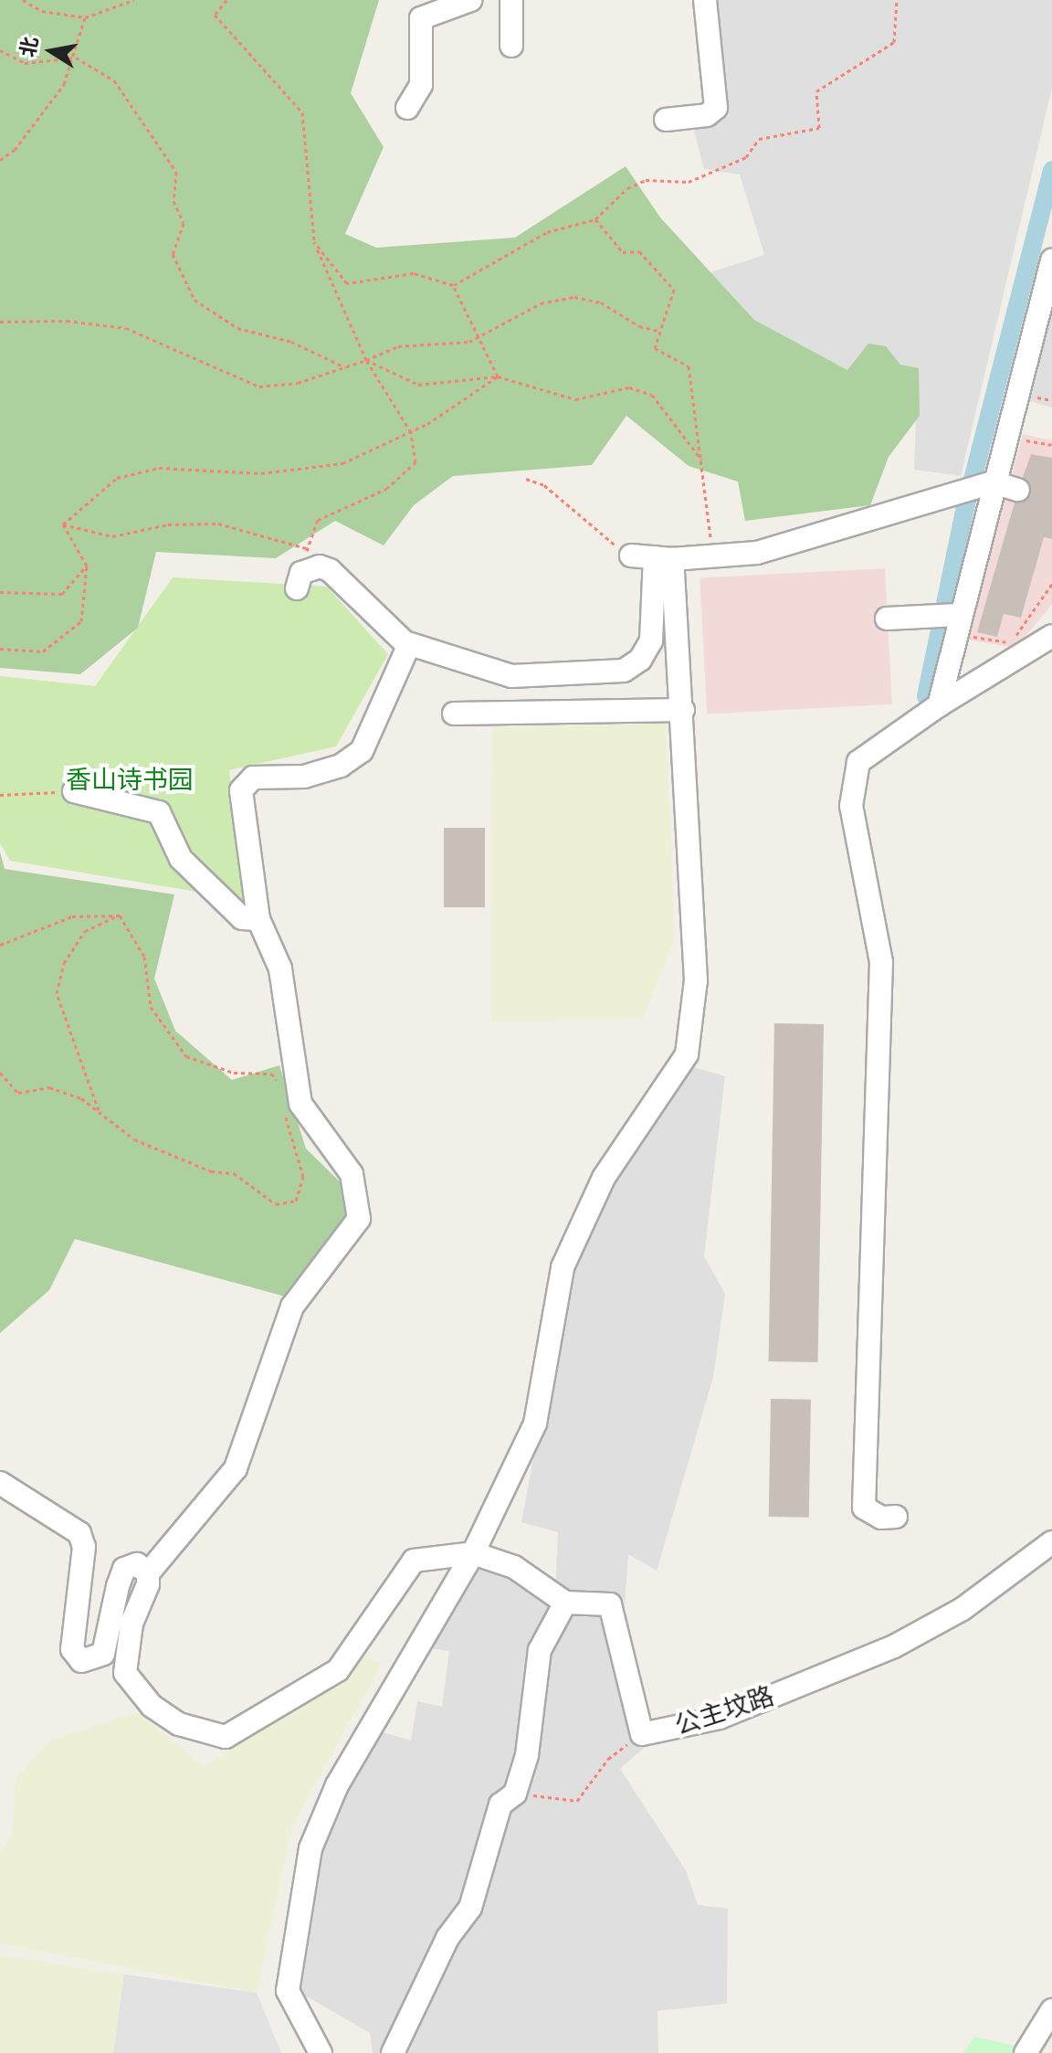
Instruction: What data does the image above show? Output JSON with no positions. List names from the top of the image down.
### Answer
{
  "streets": {
    "street": ["公主坟路"]
  },
  "parks": ["香山诗书园"],
  "north": "left"
}
